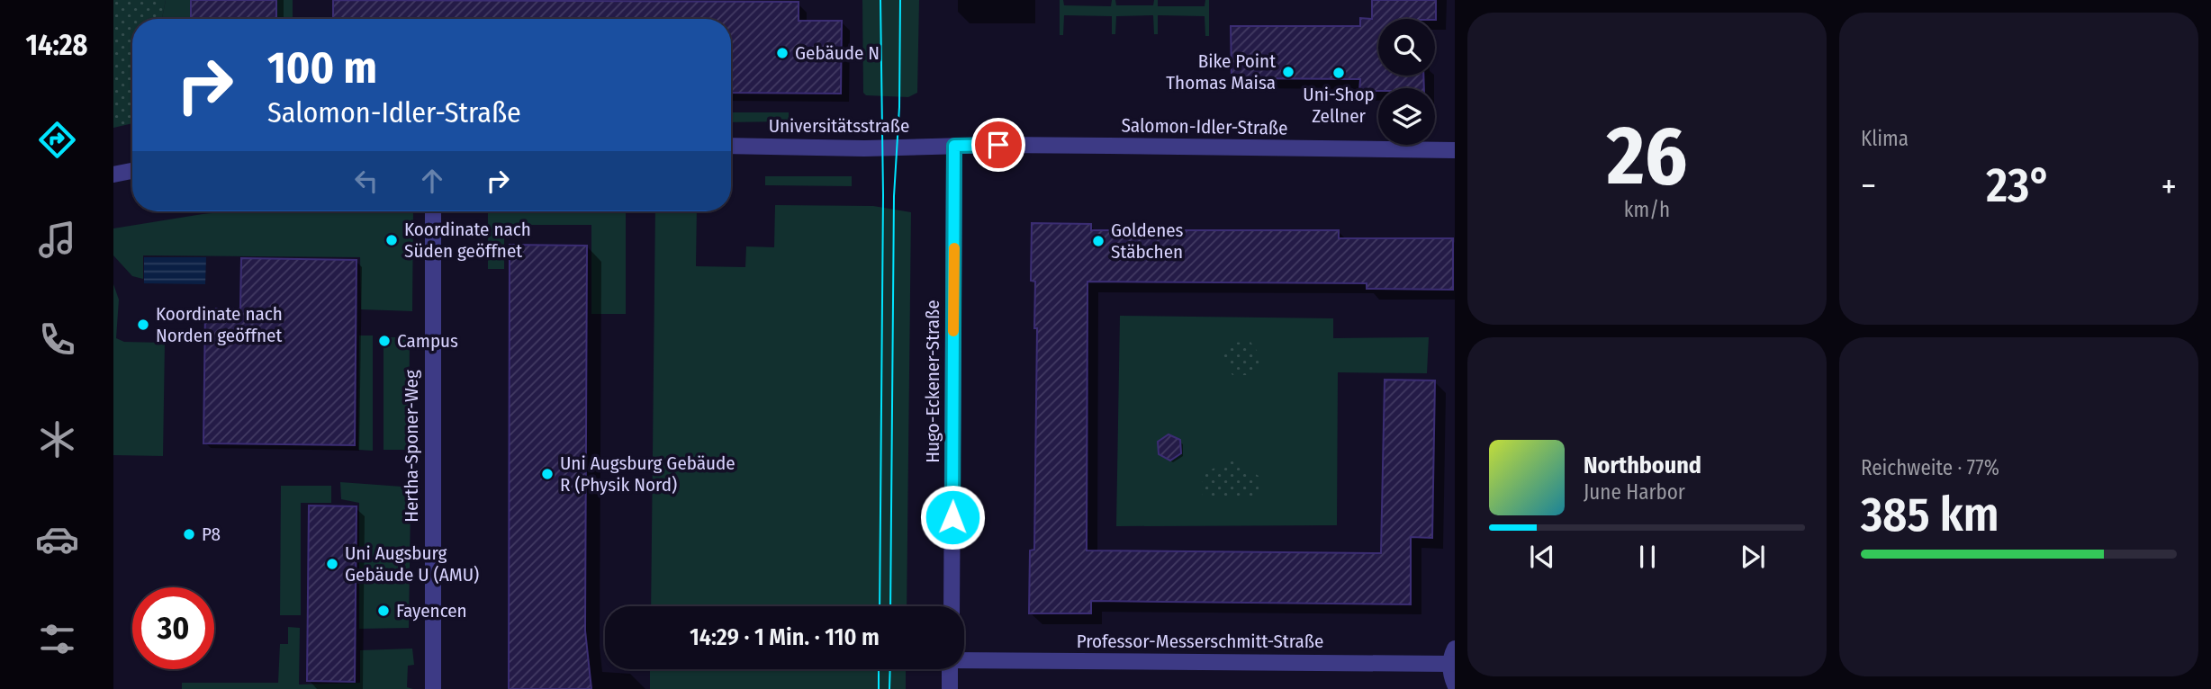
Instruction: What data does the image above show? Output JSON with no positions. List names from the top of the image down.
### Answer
{
  "streets": {
    "street": [
      "Universitätsstraße",
      "Salomon-Idler-Straße",
      "Hugo-Eckener-Straße",
      "Hertha-Sponer-Weg",
      "Professor-Messerschmitt-Straße"
    ]
  },
  "crossings": [
    ["Universitätsstraße", "Salomon-Idler-Straße"],
    ["Universitätsstraße", "Hugo-Eckener-Straße"],
    ["Salomon-Idler-Straße", "Hugo-Eckener-Straße"]
  ],
  "places": [
    "Gebäude N",
    "Bike Point Thomas Maisa",
    "Uni-Shop Zellner",
    "Koordinate nach Süden geöffnet",
    "Goldenes Stäbchen",
    "Koordinate nach Norden geöffnet",
    "Campus",
    "Uni Augsburg Gebäude R (Physik Nord)",
    "P8",
    "Uni Augsburg Gebäude U (AMU)",
    "Fayencen"
  ],
  "page": {
    "tabs": "14:28",
    "tile": [
      ["26", "km/h"],
      "Klima",
      ["Reichweite · 77%", "385 km"]
    ],
    "turn": ["100 m", "Salomon-Idler-Straße"],
    "heat": ["−", "23°", "+"],
    "song": ["Northbound", "June Harbor"],
    "limit": "30",
    "trip": "14:29 · 1 Min. · 110 m"
  }
}
